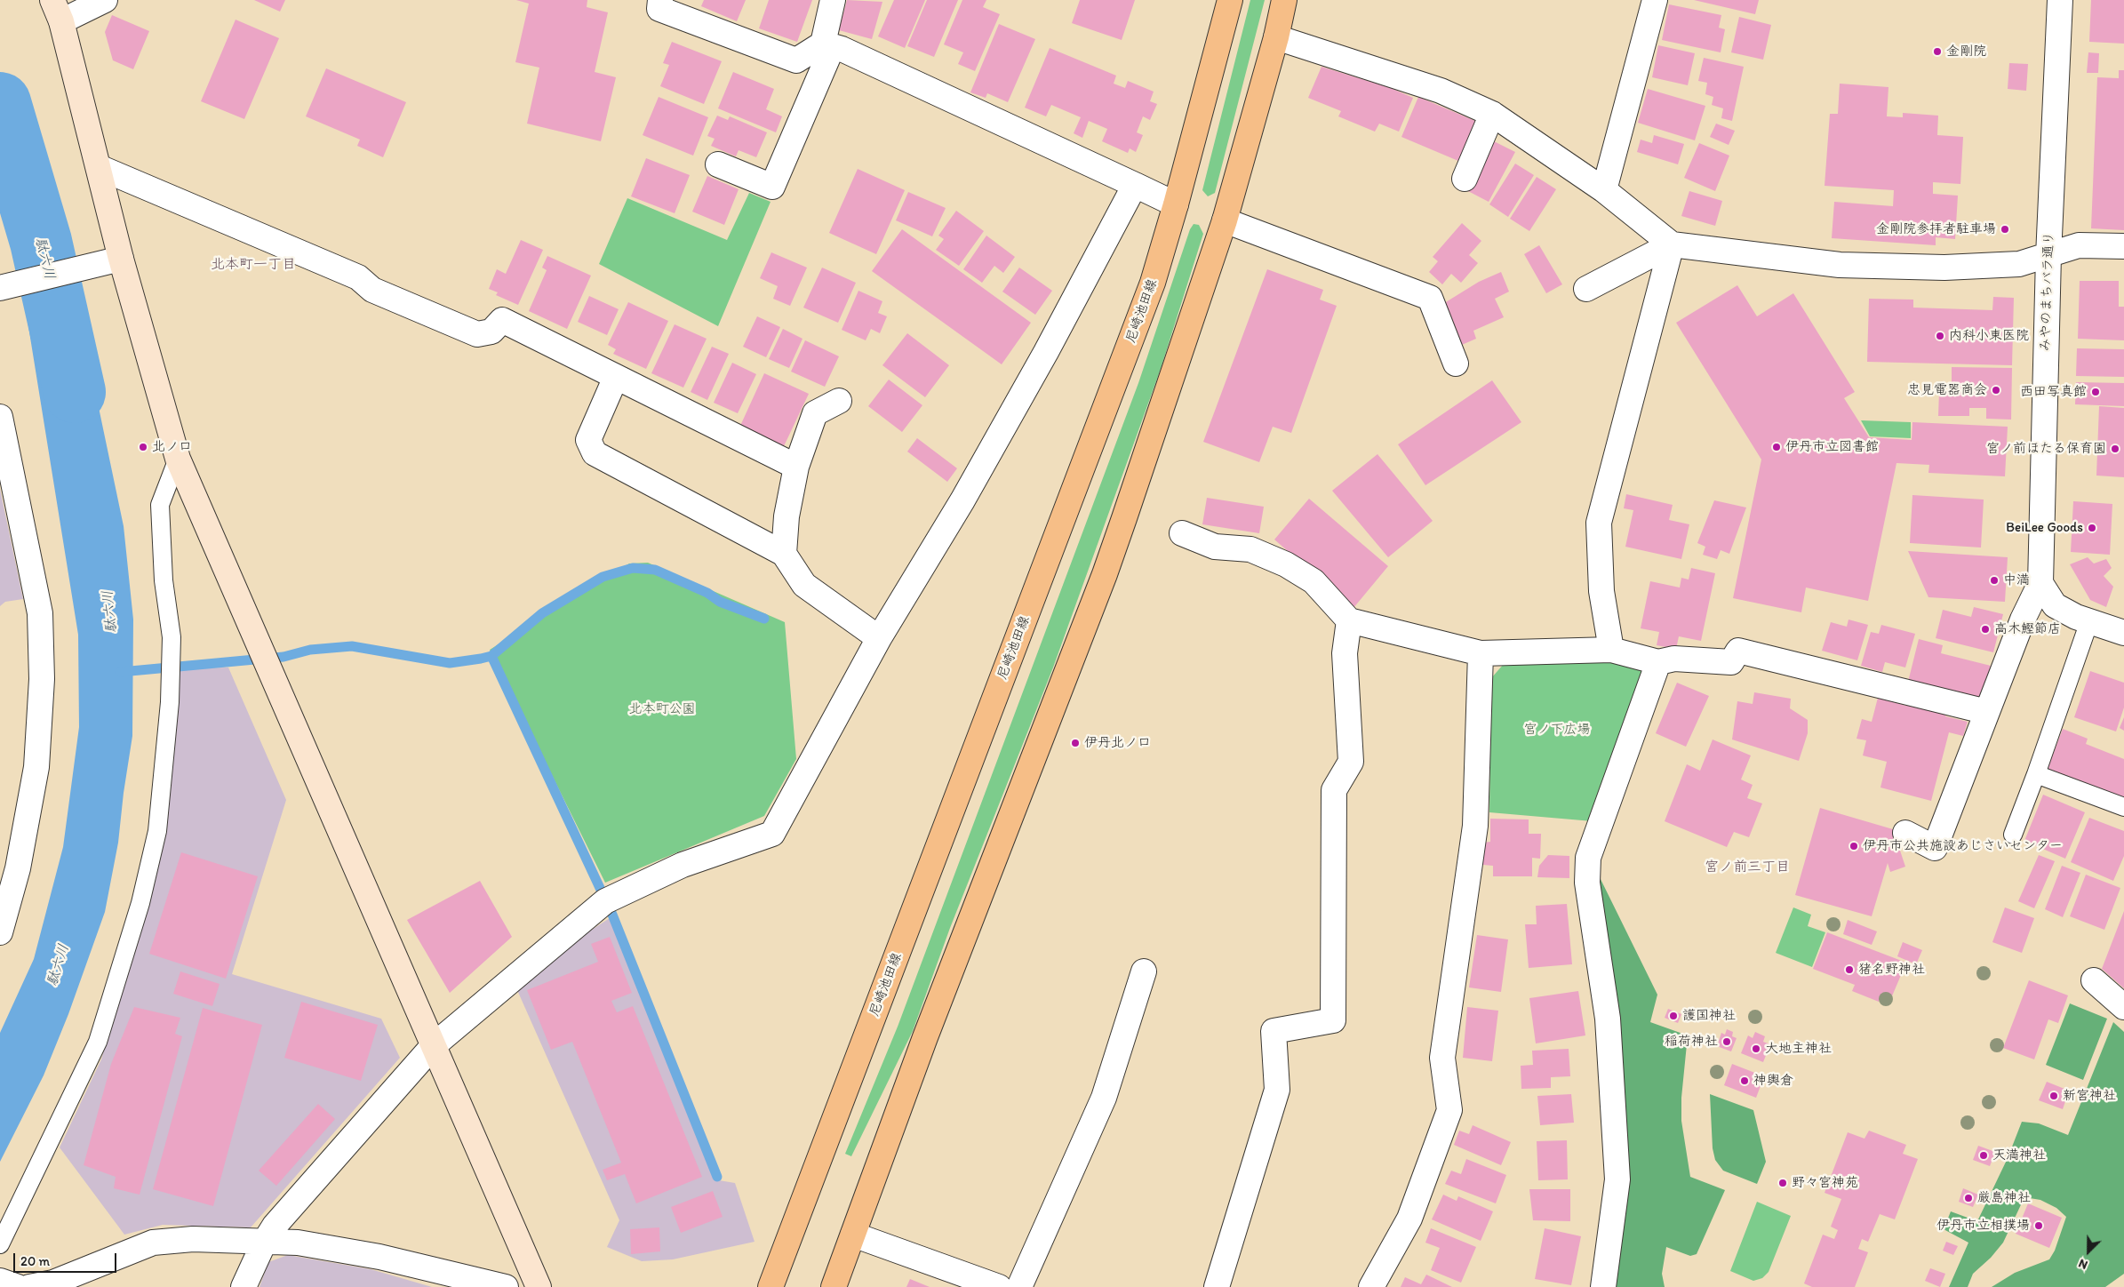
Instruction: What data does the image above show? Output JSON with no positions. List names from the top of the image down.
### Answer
{
  "streets": {
    "main road": ["尼崎池田線"],
    "street": ["みやのまちバラ通り"]
  },
  "districts": ["北本町一丁目", "宮ノ前三丁目"],
  "water": ["駄六川"],
  "parks": ["北本町公園", "宮ノ下広場"],
  "places": [
    "金剛院",
    "金剛院参拝者駐車場",
    "内科小東医院",
    "忠見電器商会",
    "西田写真館",
    "北ノ口",
    "伊丹市立図書館",
    "宮ノ前ほたる保育園",
    "BeiLee Goods",
    "中満",
    "高木鰹節店",
    "伊丹北ノ口",
    "伊丹市公共施設あじさいセンター",
    "猪名野神社",
    "護国神社",
    "稲荷神社",
    "大地主神社",
    "神輿倉",
    "新宮神社",
    "天満神社",
    "野々宮神苑",
    "厳島神社",
    "伊丹市立相撲場"
  ],
  "scale_bar": "20 m",
  "north": "bottom left"
}
